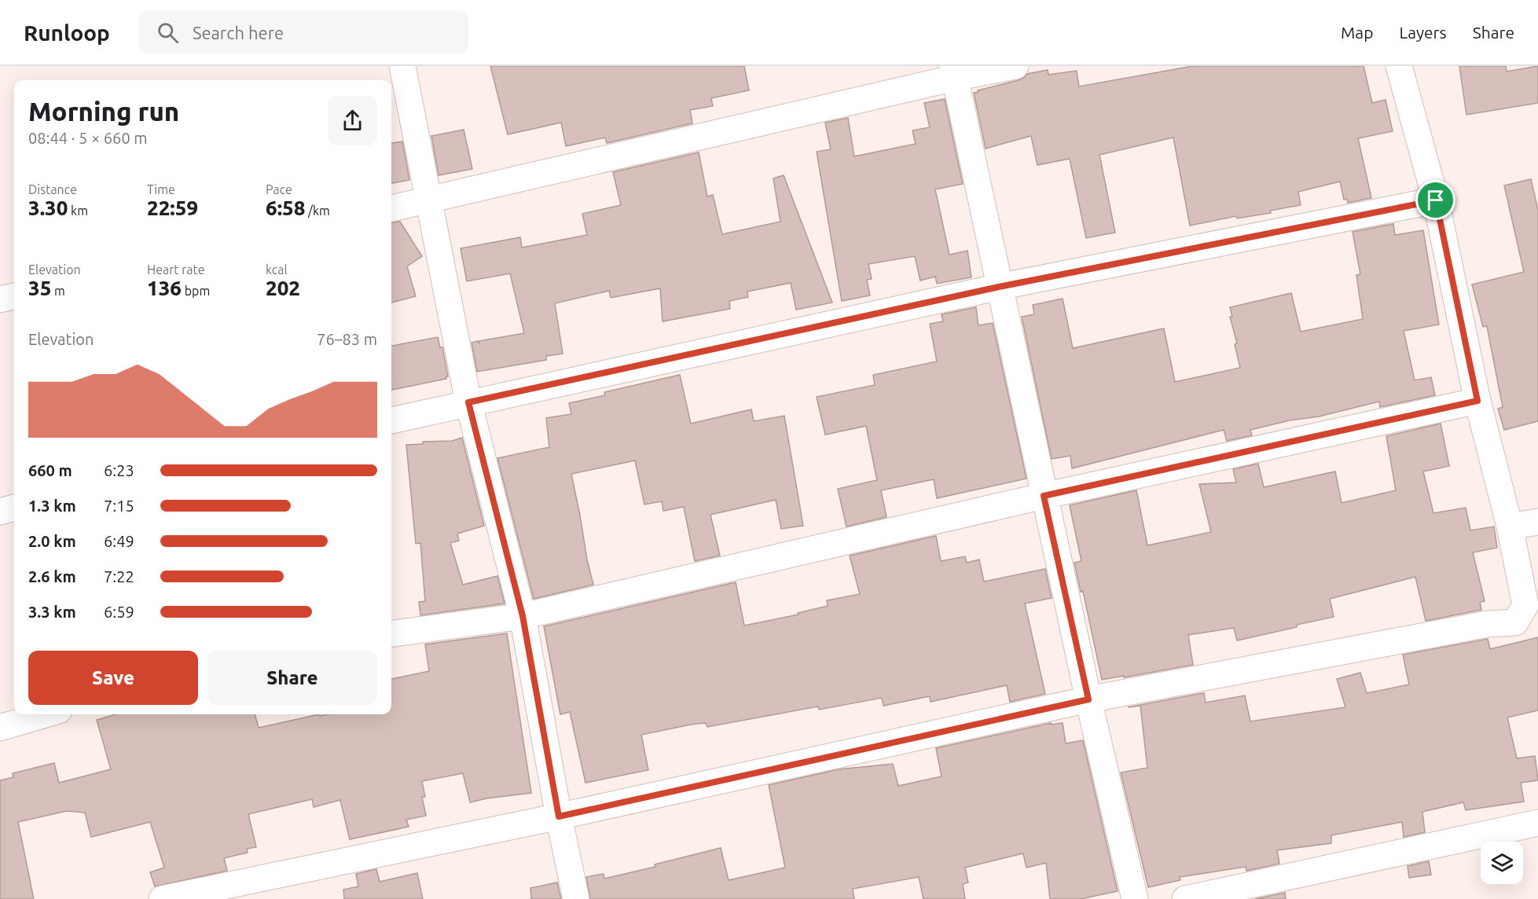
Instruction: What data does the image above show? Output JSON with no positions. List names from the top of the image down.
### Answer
{
  "page": {
    "header": "Runloop",
    "search": "Search here",
    "nav": ["Map", "Layers", "Share"],
    "heading": ["Morning run", "08:44 · 5 × 660 m"],
    "stats": [
      ["Distance", "3.30 km"],
      ["Time", "22:59"],
      ["Pace", "6:58 /km"],
      ["Elevation", "35 m"],
      ["Heart rate", "136 bpm"],
      ["kcal", "202"]
    ],
    "chart": ["Elevation", "76–83 m"],
    "list": [
      {
        "name": "660 m",
        "note": "6:23"
      },
      {
        "name": "1.3 km",
        "note": "7:15"
      },
      {
        "name": "2.0 km",
        "note": "6:49"
      },
      {
        "name": "2.6 km",
        "note": "7:22"
      },
      {
        "name": "3.3 km",
        "note": "6:59"
      }
    ],
    "buttons": ["Save", "Share"]
  }
}
